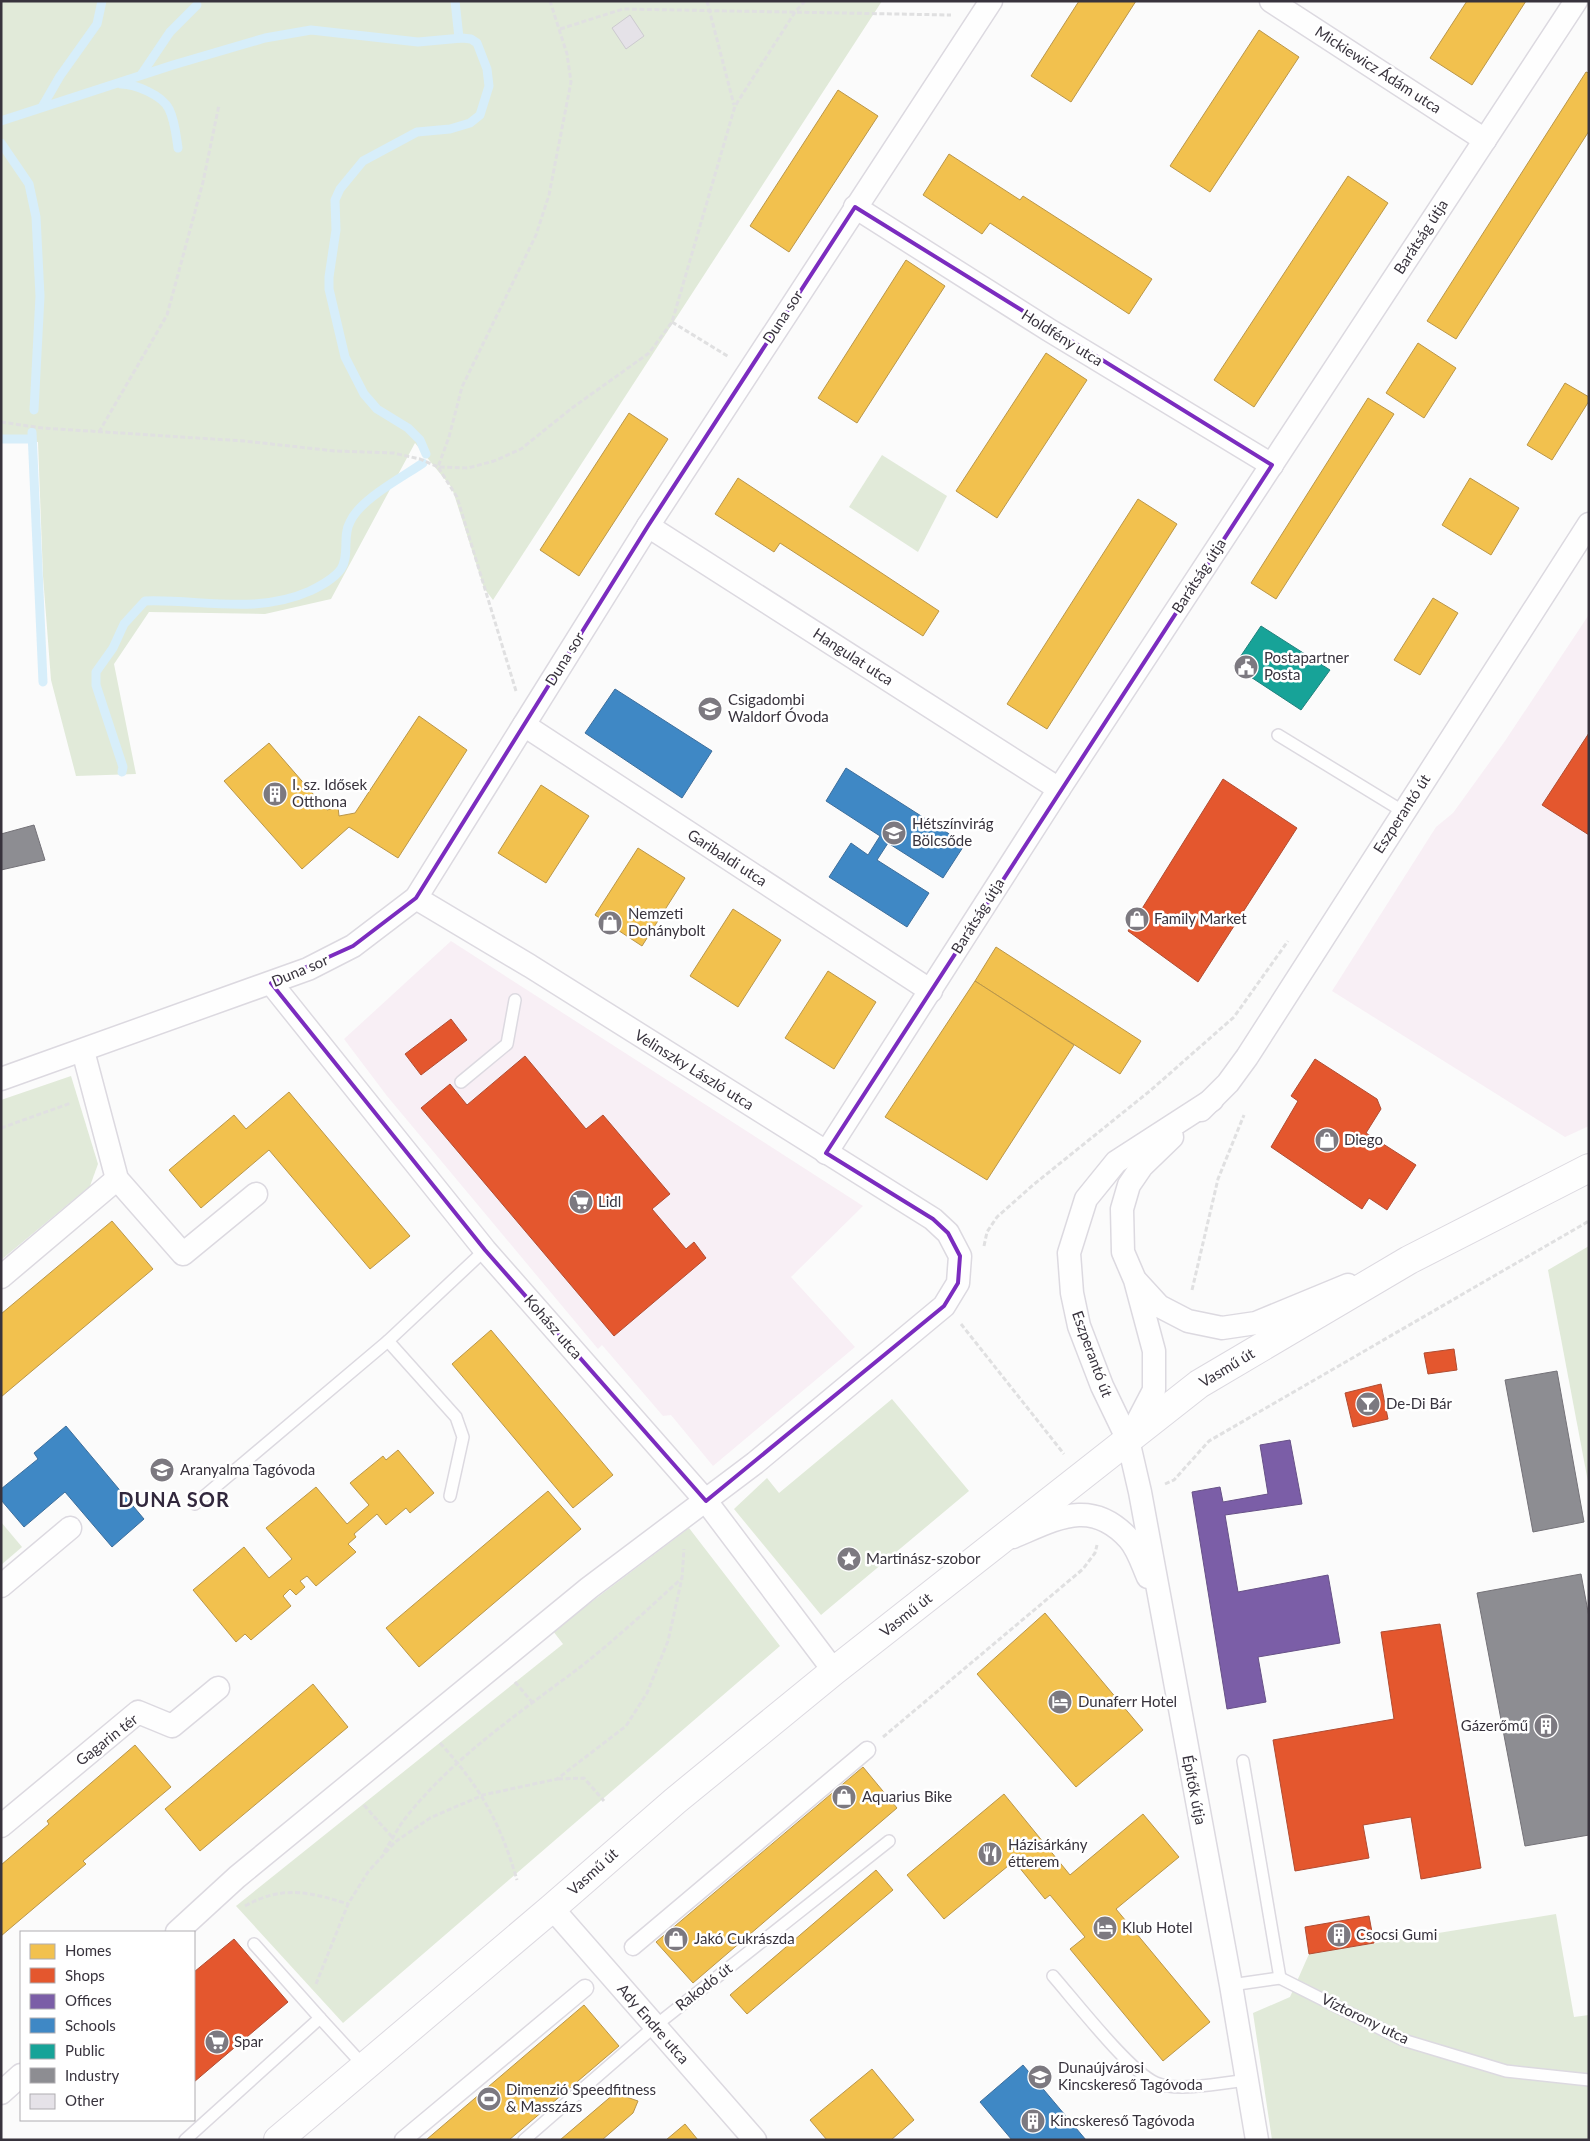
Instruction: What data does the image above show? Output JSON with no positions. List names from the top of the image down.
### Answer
{
  "streets": {
    "street": [
      "Mickiewicz Ádám utca",
      "Barátság útja",
      "Duna sor",
      "Holdfény utca",
      "Hangulat utca",
      "Eszperantó út",
      "Garibaldi utca",
      "Velinszky László utca",
      "Kohász utca",
      "Vasmű út",
      "Gagarin tér",
      "Építők útja",
      "Ady Endre utca"
    ],
    "lane": ["Rakodó út", "Víztorony utca"]
  },
  "crossings": [
    ["Mickiewicz Ádám utca", "Barátság útja"],
    ["Barátság útja", "Holdfény utca"],
    ["Barátság útja", "Hangulat utca"],
    ["Barátság útja", "Garibaldi utca"],
    ["Barátság útja", "Velinszky László utca"],
    ["Duna sor", "Holdfény utca"],
    ["Duna sor", "Hangulat utca"],
    ["Duna sor", "Garibaldi utca"],
    ["Duna sor", "Velinszky László utca"],
    ["Duna sor", "Kohász utca"],
    ["Eszperantó út", "Vasmű út"],
    ["Eszperantó út", "Építők útja"],
    ["Velinszky László utca", "Kohász utca"],
    ["Kohász utca", "Vasmű út"],
    ["Vasmű út", "Építők útja"],
    ["Vasmű út", "Ady Endre utca"],
    ["Rakodó út", "Ady Endre utca"]
  ],
  "districts": ["DUNA SOR"],
  "places": {
    "public building": ["Postapartner Posta"],
    "school or university": [
      "Csigadombi Waldorf Óvoda",
      "Hétszínvirág Bölcsőde",
      "Aranyalma Tagóvoda",
      "Dunaújvárosi Kincskereső Tagóvoda"
    ],
    "building": [
      "I. sz. Idősek Otthona",
      "Gázerőmű",
      "Csocsi Gumi",
      "Kincskereső Tagóvoda"
    ],
    "shop": [
      "Family Market",
      "Nemzeti Dohánybolt",
      "Diego",
      "Aquarius Bike",
      "Jakó Cukrászda"
    ],
    "supermarket": ["Lidl", "Spar"],
    "bar": ["De-Di Bár"],
    "place": ["Martinász-szobor"],
    "hotel": ["Dunaferr Hotel", "Klub Hotel"],
    "restaurant": ["Házisárkány étterem"],
    "sports": ["Dimenzió Speedfitness & Masszázs"]
  },
  "legend": [
    "Homes",
    "Shops",
    "Offices",
    "Schools",
    "Public",
    "Industry",
    "Other"
  ]
}
